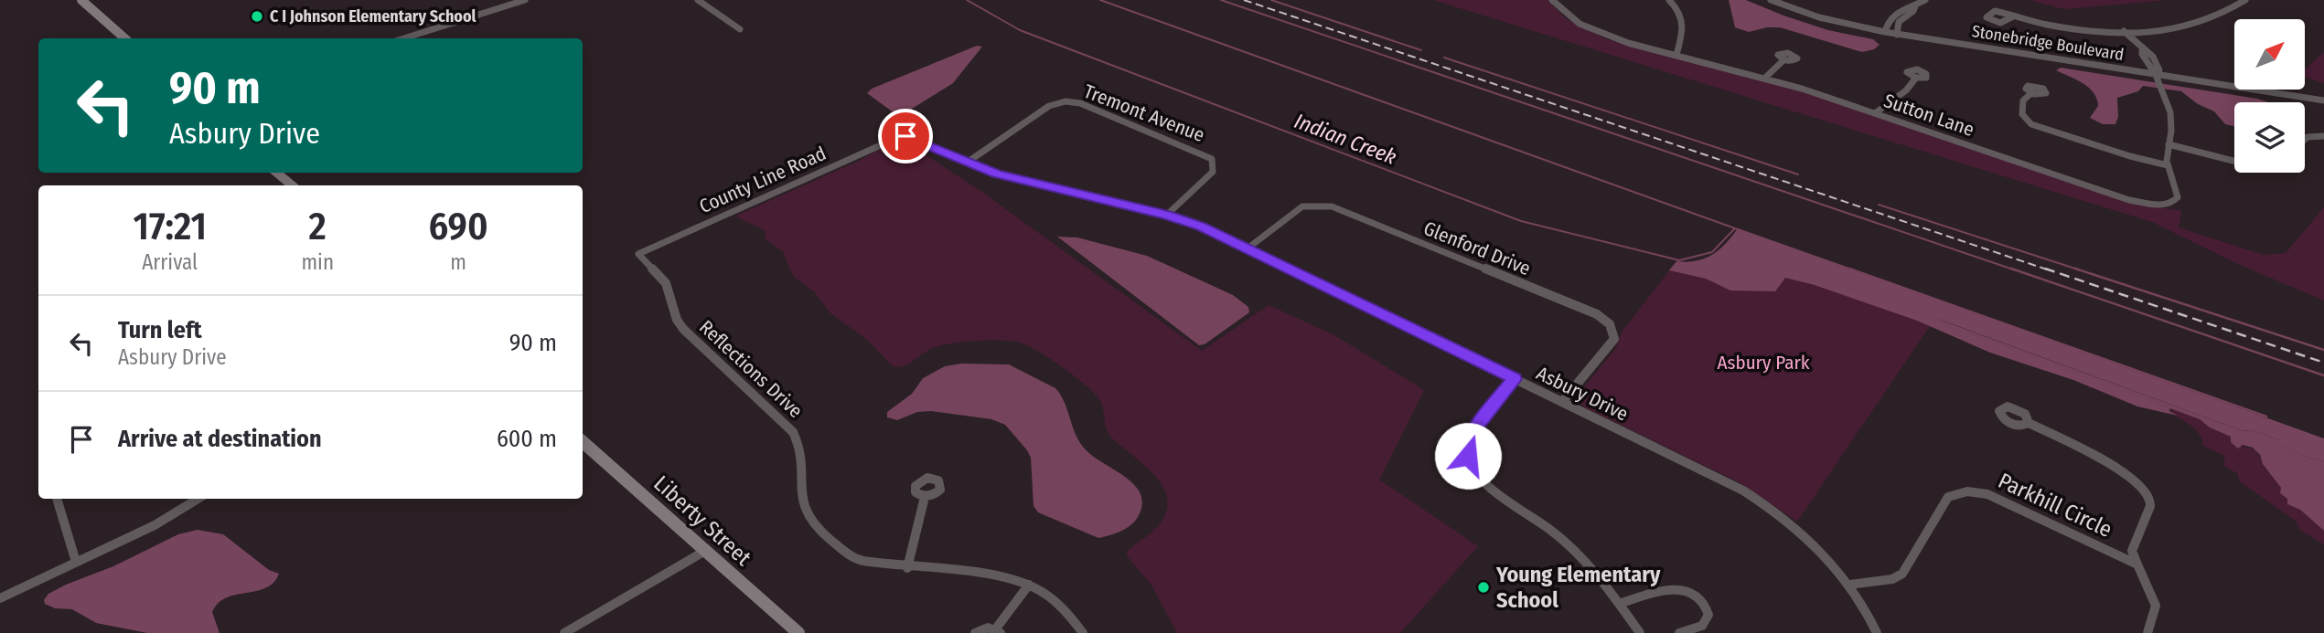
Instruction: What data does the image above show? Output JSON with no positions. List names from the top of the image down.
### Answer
{
  "streets": {
    "street": [
      "Stonebridge Boulevard",
      "Tremont Avenue",
      "Sutton Lane",
      "County Line Road",
      "Glenford Drive",
      "Reflections Drive",
      "Asbury Drive",
      "Parkhill Circle",
      "Liberty Street"
    ]
  },
  "crossings": [
    ["Stonebridge Boulevard", "Sutton Lane"],
    ["Tremont Avenue", "Asbury Drive"],
    ["County Line Road", "Reflections Drive"],
    ["County Line Road", "Asbury Drive"],
    ["Glenford Drive", "Asbury Drive"],
    ["Asbury Drive", "Parkhill Circle"]
  ],
  "water": ["Indian Creek"],
  "parks": ["Asbury Park"],
  "places": ["C I Johnson Elementary School", "Young Elementary School"],
  "north": "top right",
  "page": {
    "turn": ["90 m", "Asbury Drive"],
    "eta": [
      "17:21",
      "Arrival",
      "2",
      "min",
      "690",
      "m"
    ],
    "list": [
      {
        "name": "Turn left",
        "note": "Asbury Drive",
        "value": "90 m"
      },
      {
        "name": "Arrive at destination",
        "value": "600 m"
      }
    ]
  }
}
